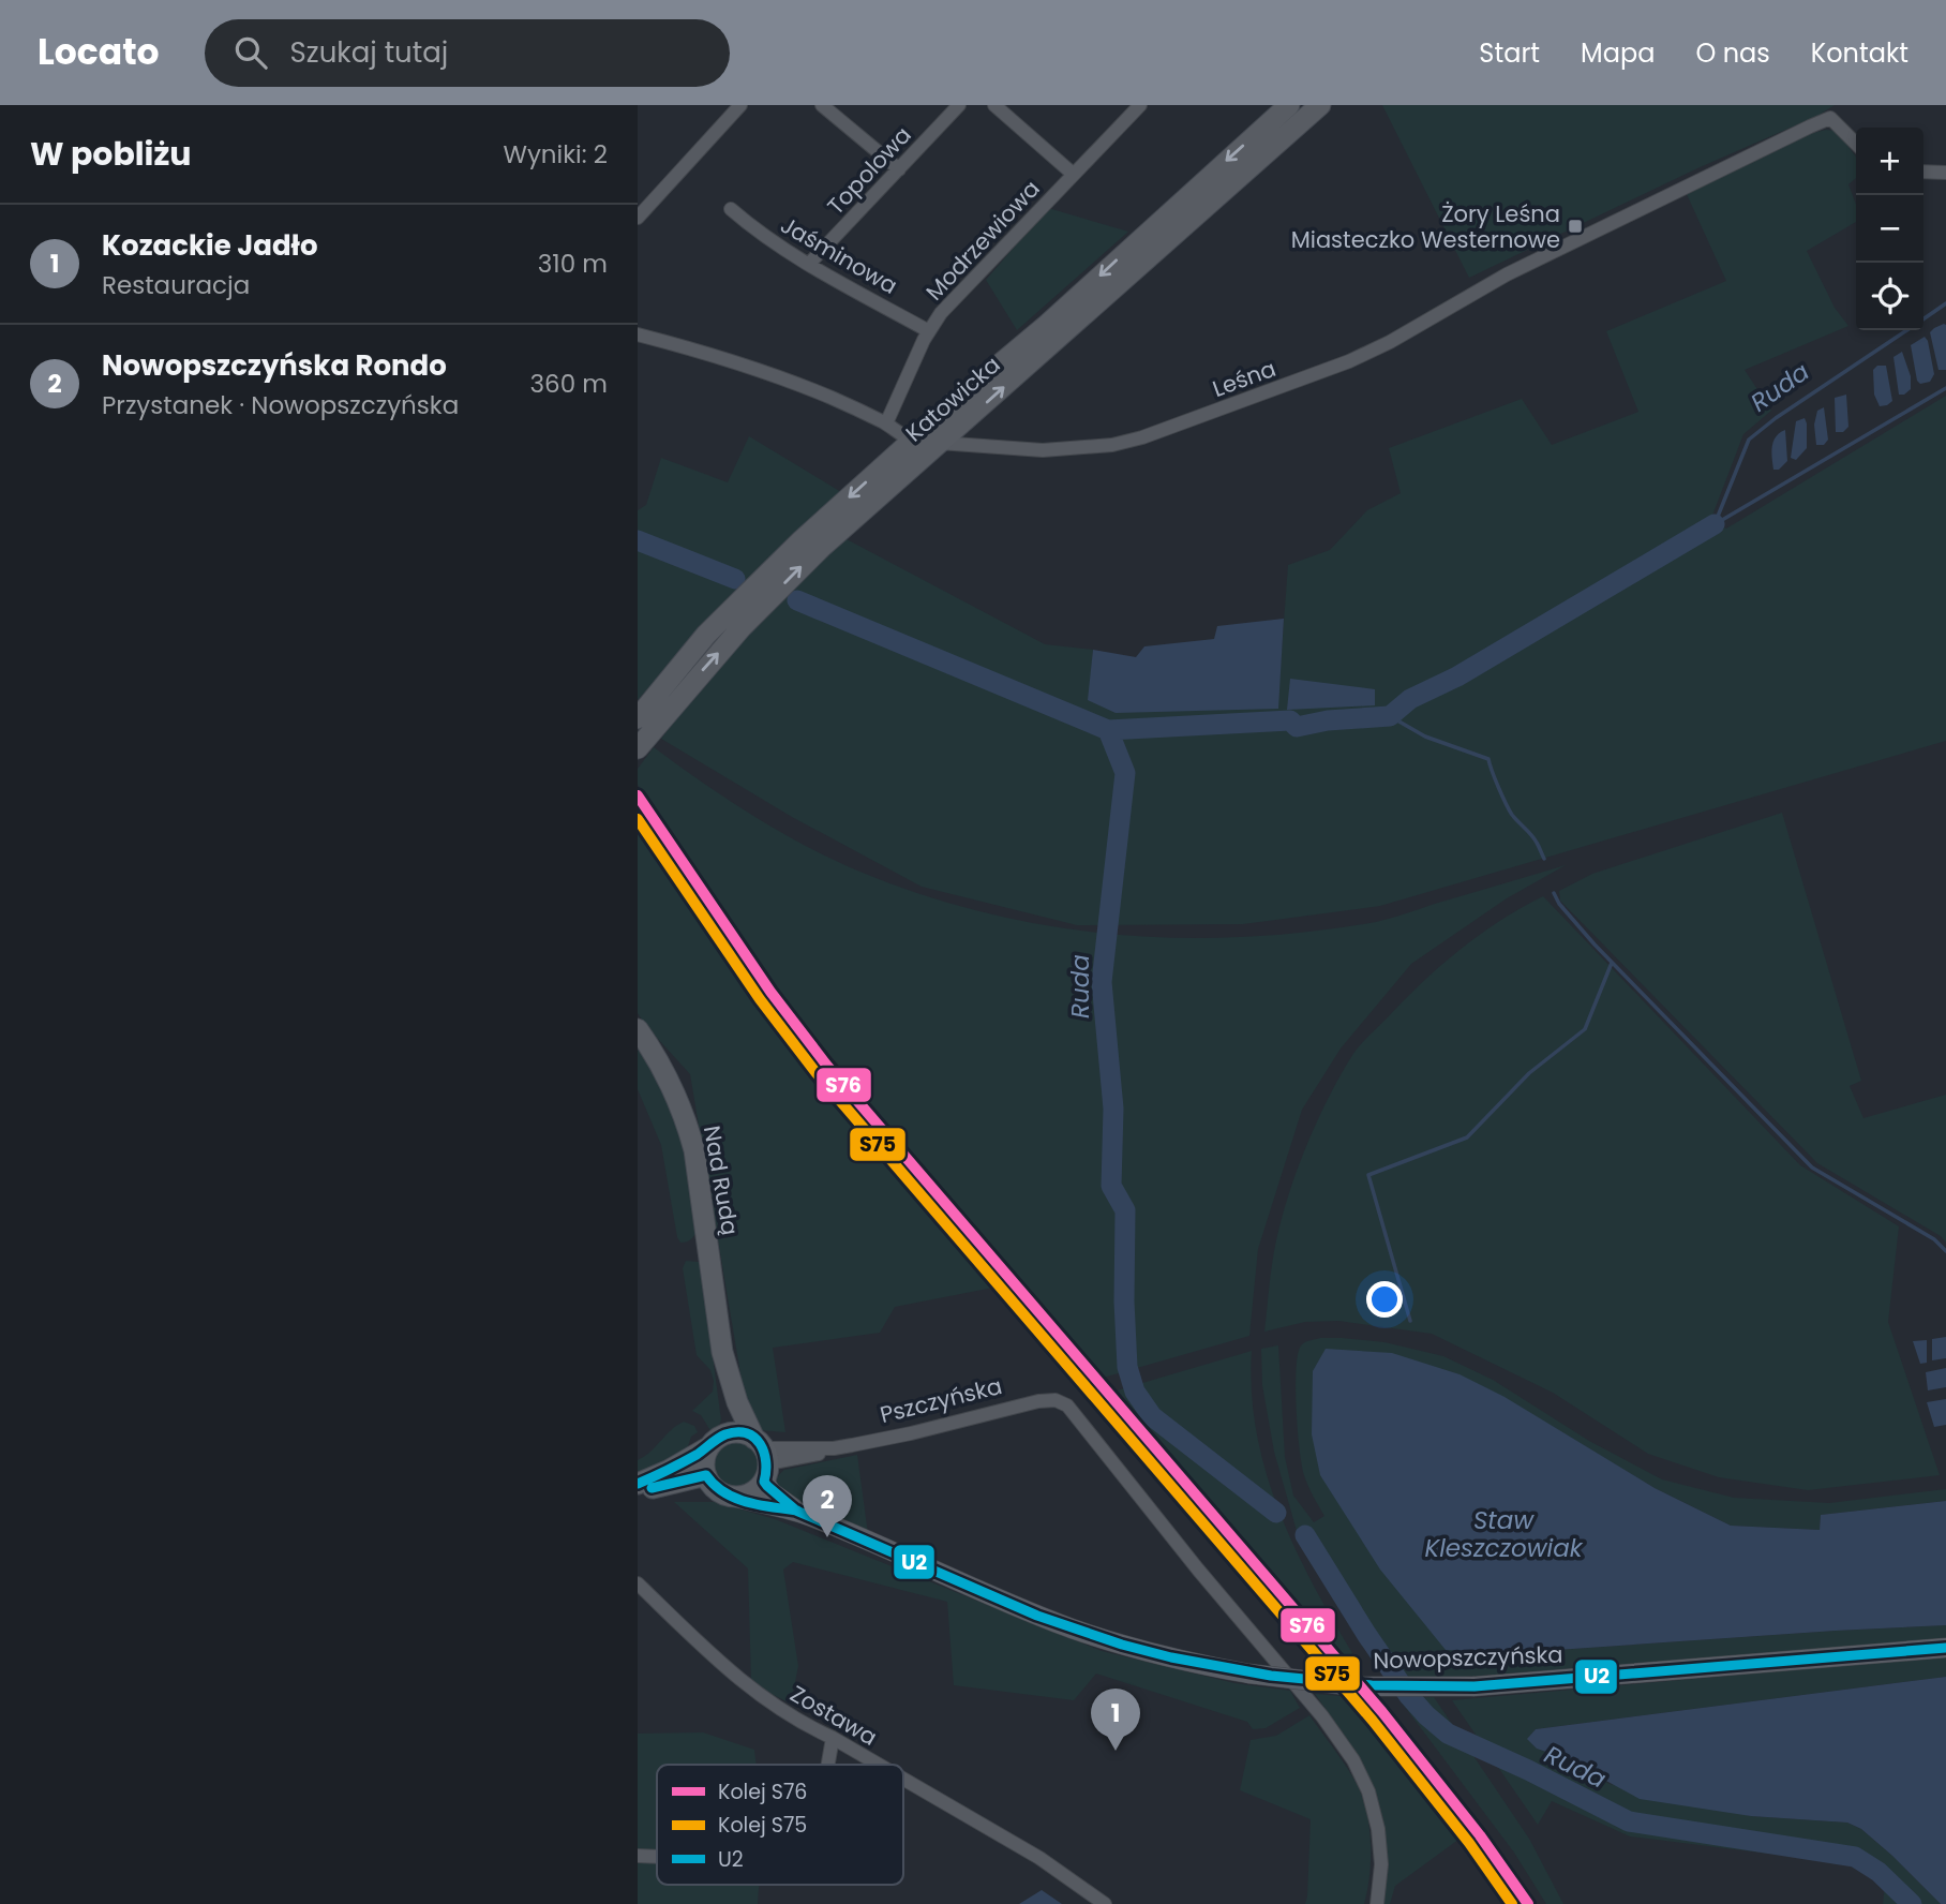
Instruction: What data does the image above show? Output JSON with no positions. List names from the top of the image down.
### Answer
{
  "streets": {
    "main road": ["Katowicka", "Nad Rudą", "Nowopszczyńska"],
    "street": [
      "Topolowa",
      "Modrzewiowa",
      "Jaśminowa",
      "Leśna",
      "Pszczyńska",
      "Zostawa"
    ]
  },
  "crossings": [
    ["Topolowa", "Jaśminowa"],
    ["Modrzewiowa", "Jaśminowa"],
    ["Leśna", "Katowicka"],
    ["Nad Rudą", "Pszczyńska"],
    ["Nad Rudą", "Nowopszczyńska"],
    ["Pszczyńska", "Nowopszczyńska"]
  ],
  "water": ["Ruda", "Staw Kleszczowiak"],
  "places": {
    "transit": ["Żory Leśna Miasteczko Westernowe"]
  },
  "lines": ["rail line S76", "rail line S75", "transit line U2"],
  "legend": ["Kolej S76", "Kolej S75", "U2"],
  "page": {
    "header": "Locato",
    "search": "Szukaj tutaj",
    "nav": [
      "Start",
      "Mapa",
      "O nas",
      "Kontakt"
    ],
    "heading": ["W pobliżu", "Wyniki: 2"],
    "map_buttons": ["+", "−"],
    "list": [
      {
        "mark": "1",
        "name": "Kozackie Jadło",
        "note": "Restauracja",
        "value": "310 m"
      },
      {
        "mark": "2",
        "name": "Nowopszczyńska Rondo",
        "note": "Przystanek · Nowopszczyńska",
        "value": "360 m"
      }
    ],
    "pins": ["2", "1"]
  }
}
